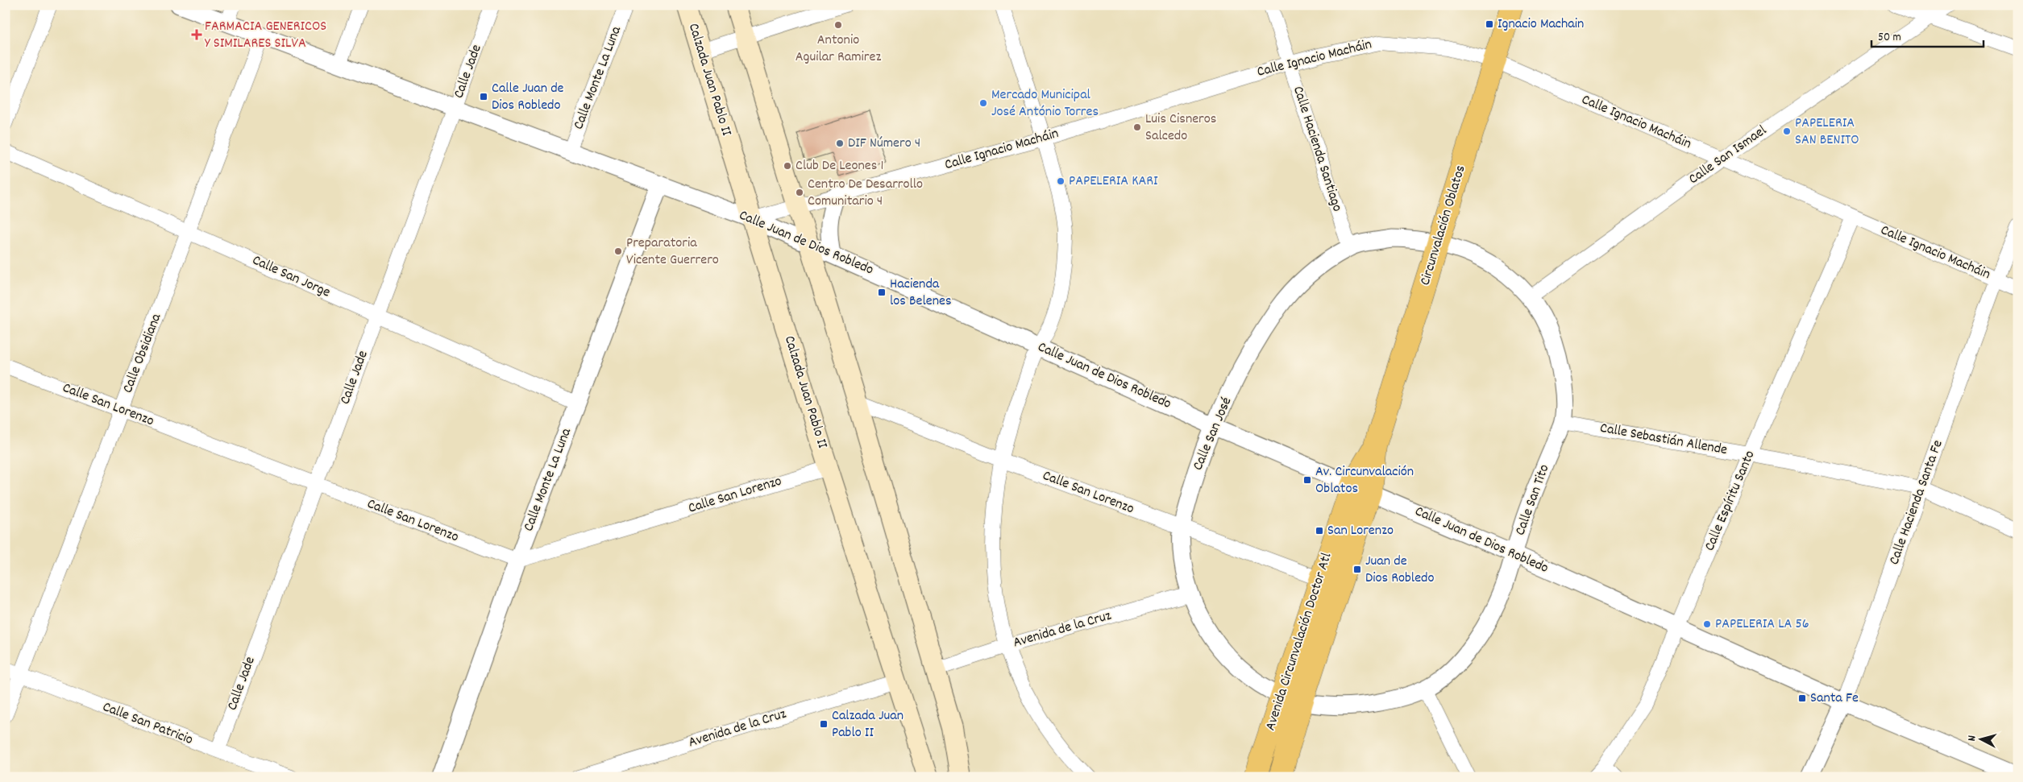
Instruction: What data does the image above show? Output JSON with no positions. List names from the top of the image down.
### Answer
{
  "streets": {
    "main road": ["Calzada Juan Pablo II", "Circunvalación Oblatos", "Avenida Circunvalación Doctor Atl"],
    "street": [
      "Calle Ignacio Macháin",
      "Calle Jade",
      "Calle Monte La Luna",
      "Calle Hacienda Santiago",
      "Calle San Ismael",
      "Calle Juan de Dios Robledo",
      "Calle San Jorge",
      "Calle Obsidiana",
      "Calle San Lorenzo",
      "Calle San José",
      "Calle Sebastián Allende",
      "Calle San Tito",
      "Calle Espíritu Santo",
      "Calle Hacienda Santa Fe",
      "Avenida de la Cruz",
      "Calle San Patricio"
    ]
  },
  "crossings": [
    ["Calle Ignacio Macháin", "Calzada Juan Pablo II"],
    ["Calle Ignacio Macháin", "Calle Hacienda Santiago"],
    ["Calle Ignacio Macháin", "Calle San Ismael"],
    ["Calle Ignacio Macháin", "Circunvalación Oblatos"],
    ["Calle Ignacio Macháin", "Calle Juan de Dios Robledo"],
    ["Calle Ignacio Macháin", "Calle Espíritu Santo"],
    ["Calle Ignacio Macháin", "Calle Hacienda Santa Fe"],
    ["Calle Jade", "Calle Juan de Dios Robledo"],
    ["Calle Jade", "Calle San Jorge"],
    ["Calle Jade", "Calle San Lorenzo"],
    ["Calle Jade", "Calle San Patricio"],
    ["Calle Monte La Luna", "Calle Juan de Dios Robledo"],
    ["Calle Monte La Luna", "Calle San Jorge"],
    ["Calle Monte La Luna", "Calle San Lorenzo"],
    ["Calzada Juan Pablo II", "Calle Juan de Dios Robledo"],
    ["Calzada Juan Pablo II", "Calle San Lorenzo"],
    ["Calzada Juan Pablo II", "Avenida de la Cruz"],
    ["Calle Hacienda Santiago", "Calle San José"],
    ["Calle San Ismael", "Calle San Tito"],
    ["Circunvalación Oblatos", "Calle Juan de Dios Robledo"],
    ["Circunvalación Oblatos", "Calle San José"],
    ["Circunvalación Oblatos", "Calle San Tito"],
    ["Circunvalación Oblatos", "Avenida Circunvalación Doctor Atl"],
    ["Calle Juan de Dios Robledo", "Calle Obsidiana"],
    ["Calle Juan de Dios Robledo", "Calle San José"],
    ["Calle Juan de Dios Robledo", "Calle San Tito"],
    ["Calle Juan de Dios Robledo", "Calle Espíritu Santo"],
    ["Calle Juan de Dios Robledo", "Calle Hacienda Santa Fe"],
    ["Calle Juan de Dios Robledo", "Avenida Circunvalación Doctor Atl"],
    ["Calle San Jorge", "Calle Obsidiana"],
    ["Calle Obsidiana", "Calle San Lorenzo"],
    ["Calle Obsidiana", "Calle San Patricio"],
    ["Calle San Lorenzo", "Calle San José"],
    ["Calle San Lorenzo", "Avenida Circunvalación Doctor Atl"],
    ["Calle San José", "Calle San Tito"],
    ["Calle San José", "Avenida de la Cruz"],
    ["Calle San José", "Avenida Circunvalación Doctor Atl"],
    ["Calle Sebastián Allende", "Calle San Tito"],
    ["Calle Sebastián Allende", "Calle Espíritu Santo"],
    ["Calle Sebastián Allende", "Calle Hacienda Santa Fe"],
    ["Calle San Tito", "Avenida Circunvalación Doctor Atl"]
  ],
  "places": {
    "transit": [
      "Ignacio Machain",
      "Calle Juan de Dios Robledo",
      "Hacienda los Belenes",
      "Av. Circunvalación Oblatos",
      "San Lorenzo",
      "Juan de Dios Robledo",
      "Santa Fe",
      "Calzada Juan Pablo II"
    ],
    "other": [
      "Antonio Aguilar Ramirez",
      "Mercado Municipal José António Torres",
      "Luis Cisneros Salcedo",
      "PAPELERIA SAN BENITO",
      "DIF Número 4",
      "Club De Leones 1",
      "PAPELERIA KARI",
      "Centro De Desarrollo Comunitario 4",
      "Preparatoria Vicente Guerrero",
      "PAPELERIA LA 56"
    ],
    "health": ["FARMACIA GENERICOS Y SIMILARES SILVA"]
  },
  "scale_bar": "50 m",
  "north": "left"
}
